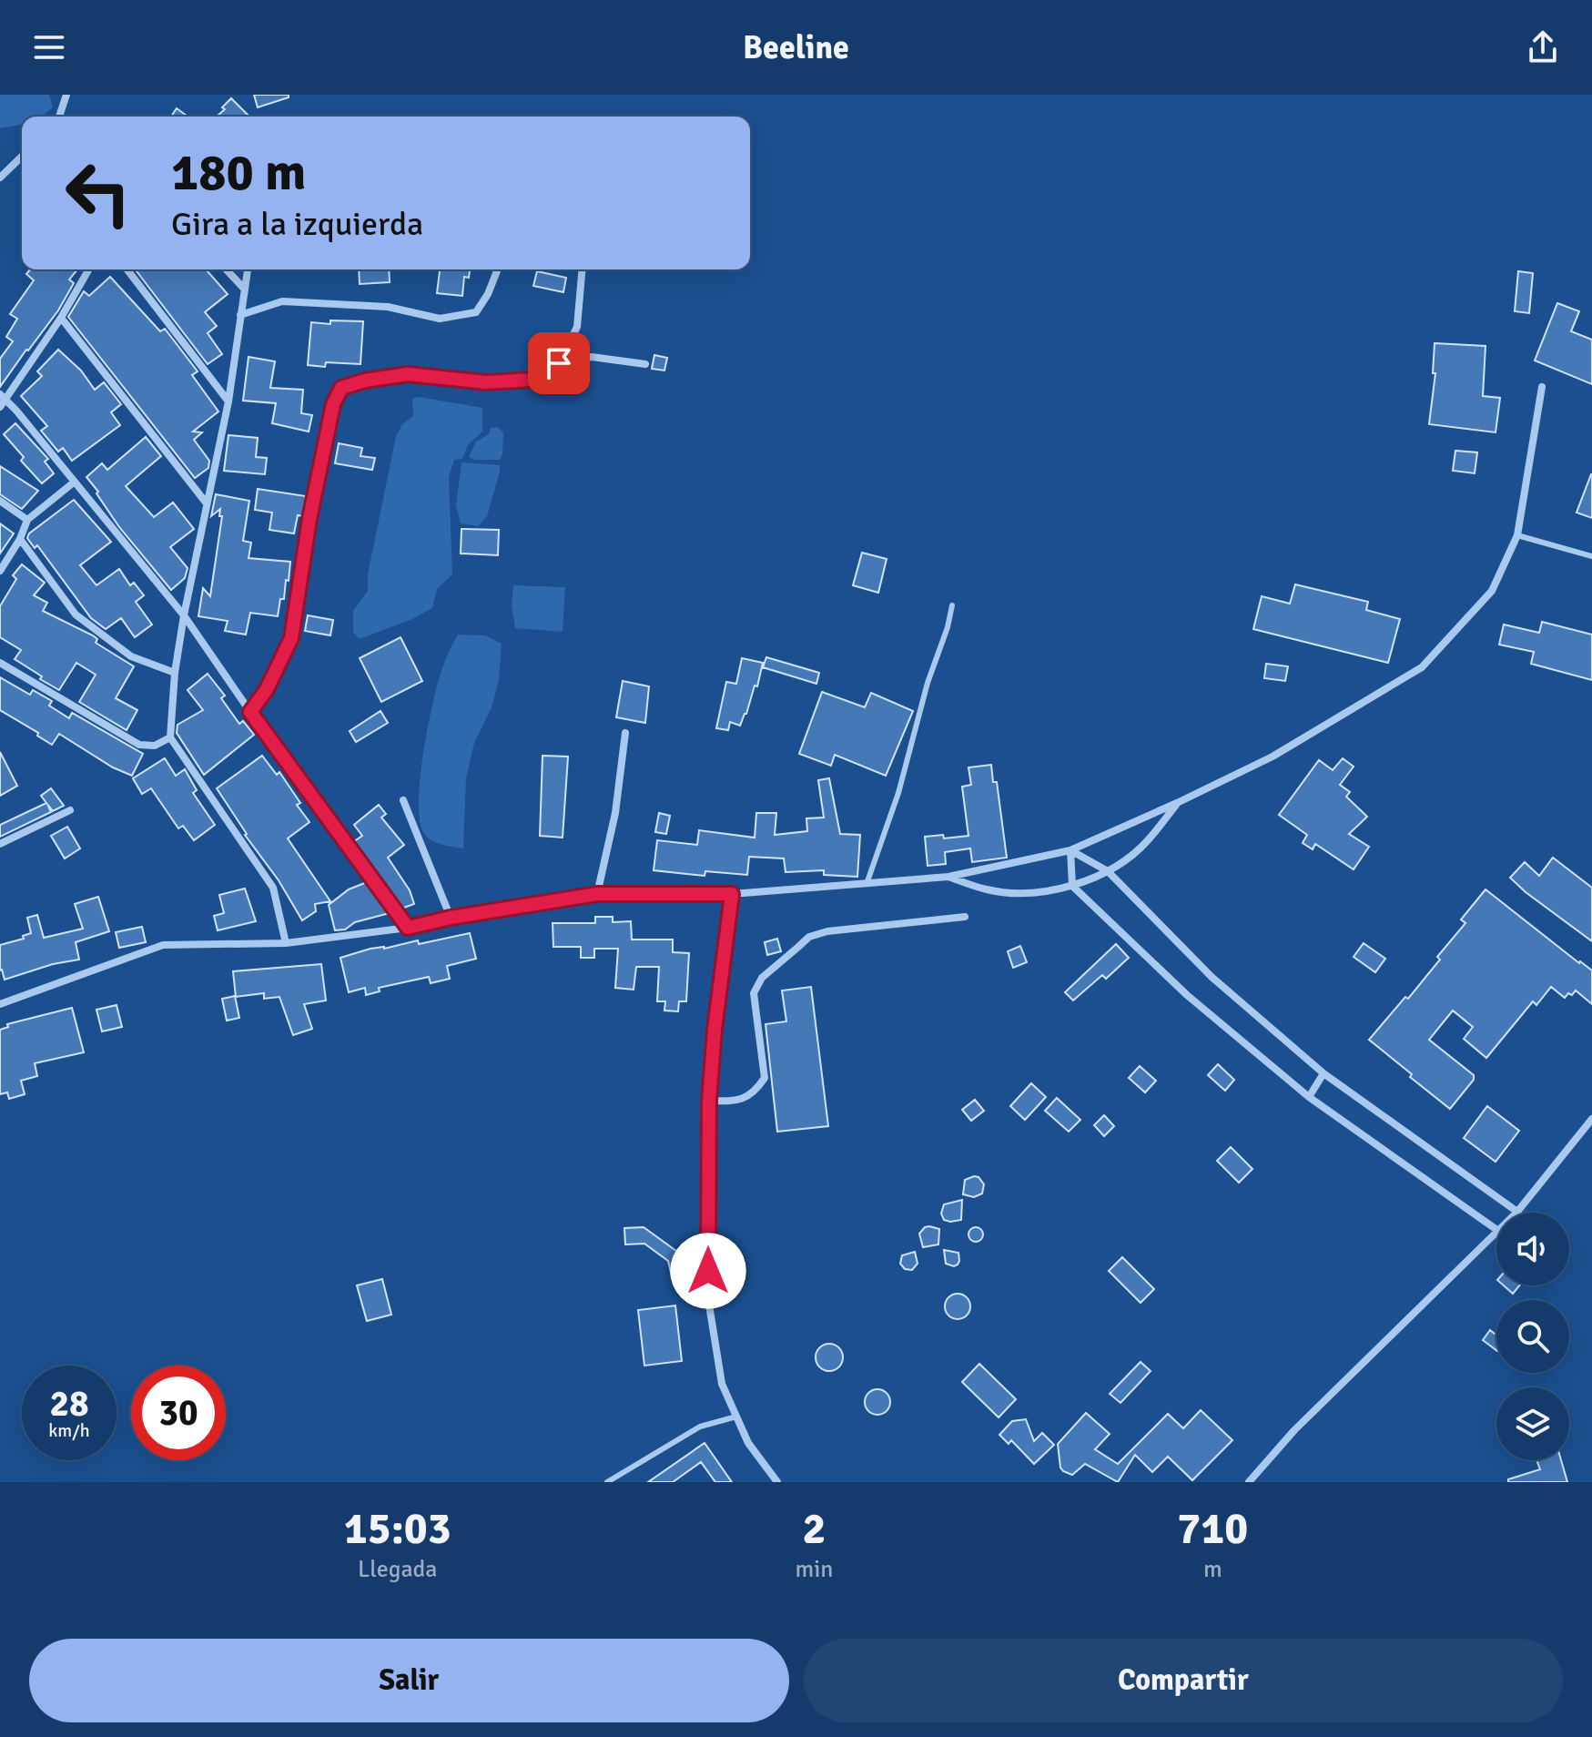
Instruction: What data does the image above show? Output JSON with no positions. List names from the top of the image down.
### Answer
{
  "page": {
    "header": "Beeline",
    "turn": ["180 m", "Gira a la izquierda"],
    "speed": "28 km/h",
    "limit": "30",
    "eta": [
      "15:03",
      "Llegada",
      "2",
      "min",
      "710",
      "m"
    ],
    "buttons": ["Salir", "Compartir"]
  }
}
